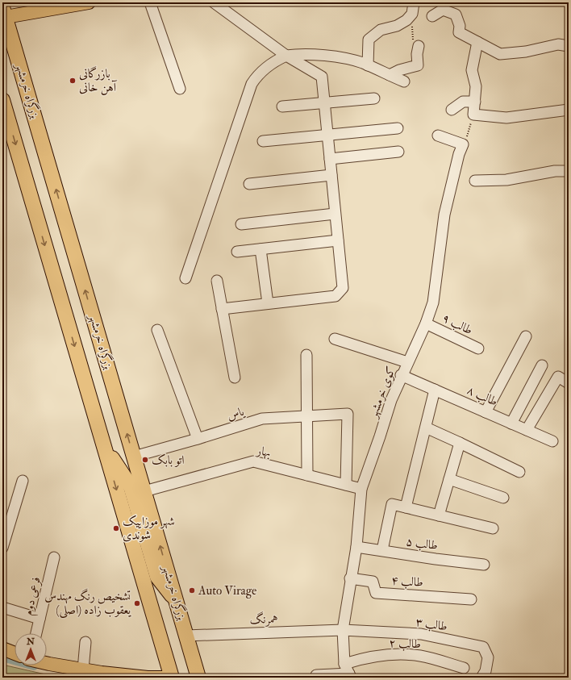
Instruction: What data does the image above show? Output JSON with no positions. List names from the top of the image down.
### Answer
{
  "streets": {
    "highway": ["بزرگراه خرمشهر"],
    "street": [
      "طالب ۹",
      "کوی خرمشهر",
      "طالب ۸",
      "یاس",
      "بهار",
      "طالب ۵",
      "طالب ۴",
      "فرعی دوم",
      "همرنگ",
      "طالب ۳",
      "طالب ۲"
    ]
  },
  "crossings": [
    ["بزرگراه خرمشهر", "یاس"],
    ["بزرگراه خرمشهر", "بهار"],
    ["بزرگراه خرمشهر", "همرنگ"],
    ["طالب ۹", "کوی خرمشهر"],
    ["کوی خرمشهر", "طالب ۸"],
    ["کوی خرمشهر", "بهار"],
    ["کوی خرمشهر", "طالب ۵"],
    ["کوی خرمشهر", "طالب ۴"],
    ["کوی خرمشهر", "همرنگ"],
    ["کوی خرمشهر", "طالب ۳"],
    ["کوی خرمشهر", "طالب ۲"],
    ["یاس", "بهار"],
    ["همرنگ", "طالب ۳"]
  ],
  "places": [
    "بازرگانی آهن خانی",
    "اتو بابک",
    "شهر موزاییک شوندی",
    "Auto Virage",
    "تشخیص رنگ مهندس یعقوب زاده (اصلی)"
  ],
  "north": "top"
}
